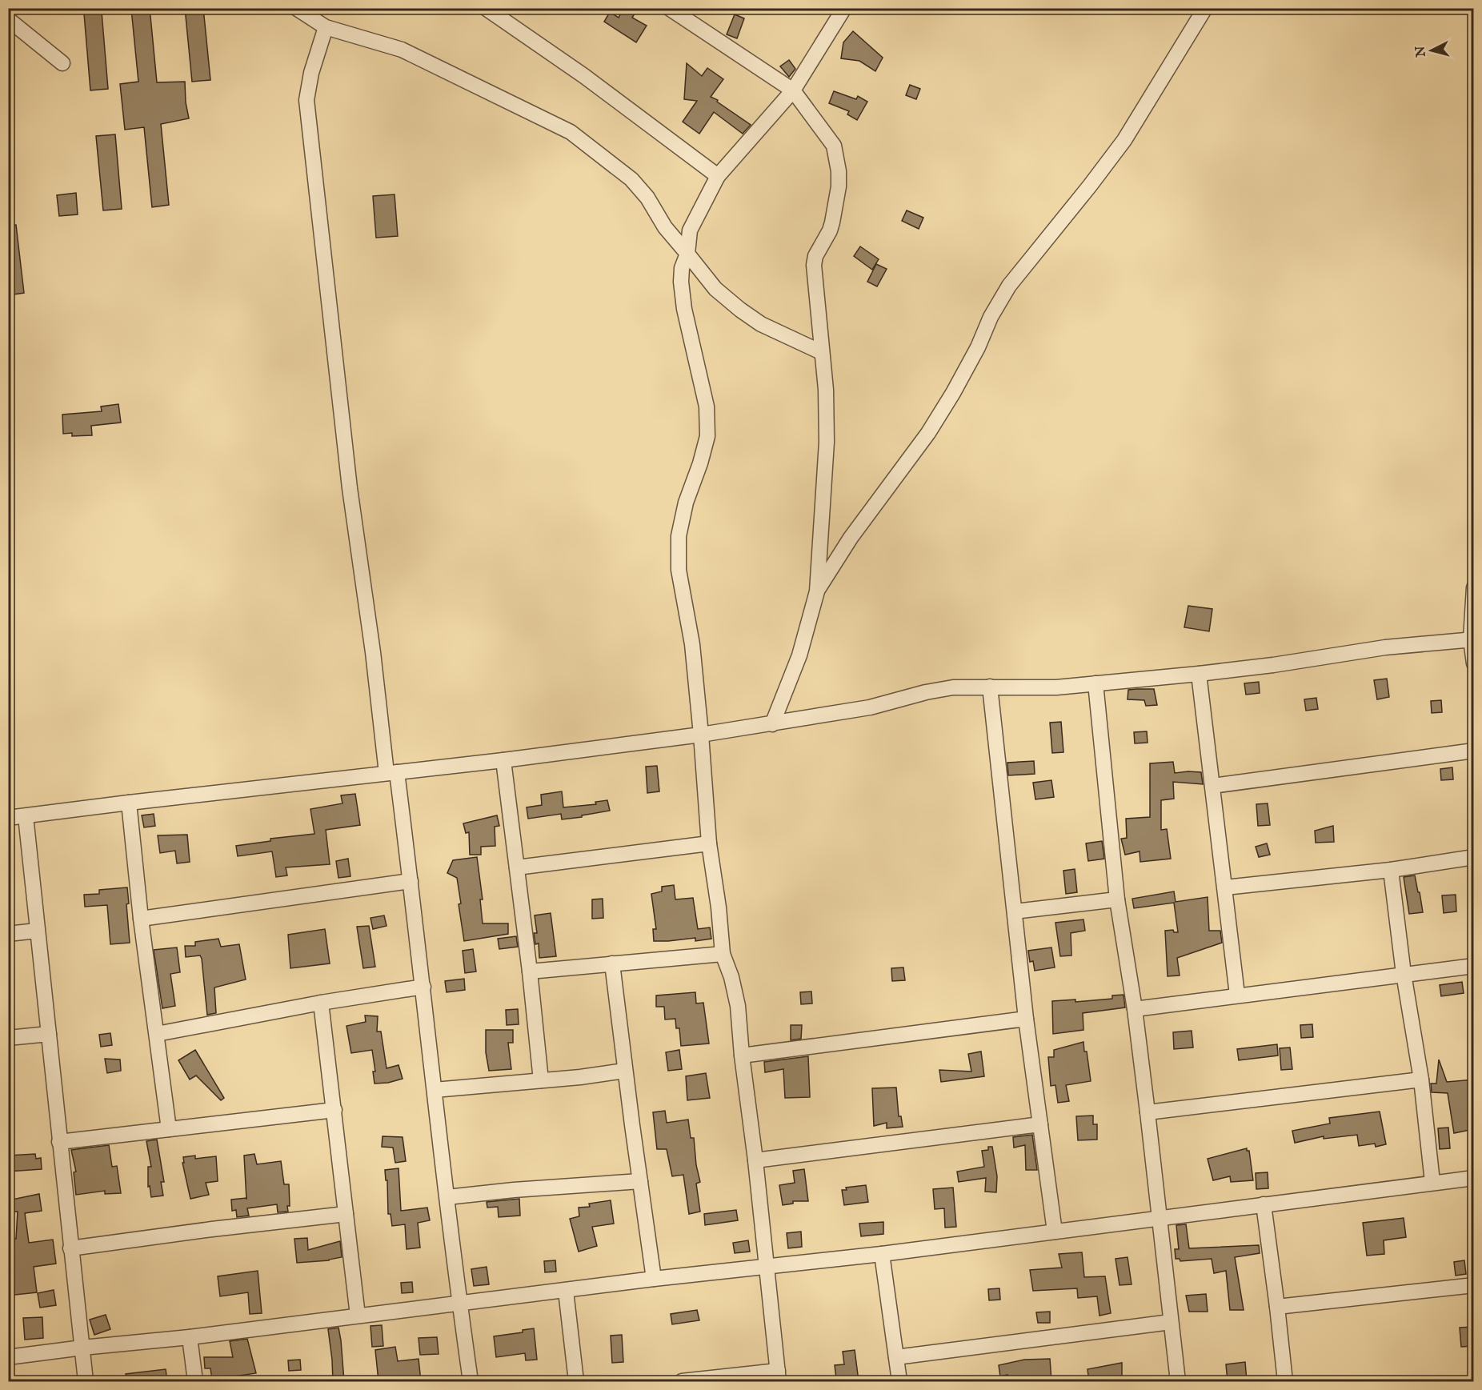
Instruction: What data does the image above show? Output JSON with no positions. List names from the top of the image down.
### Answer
{
  "north": "left"
}
